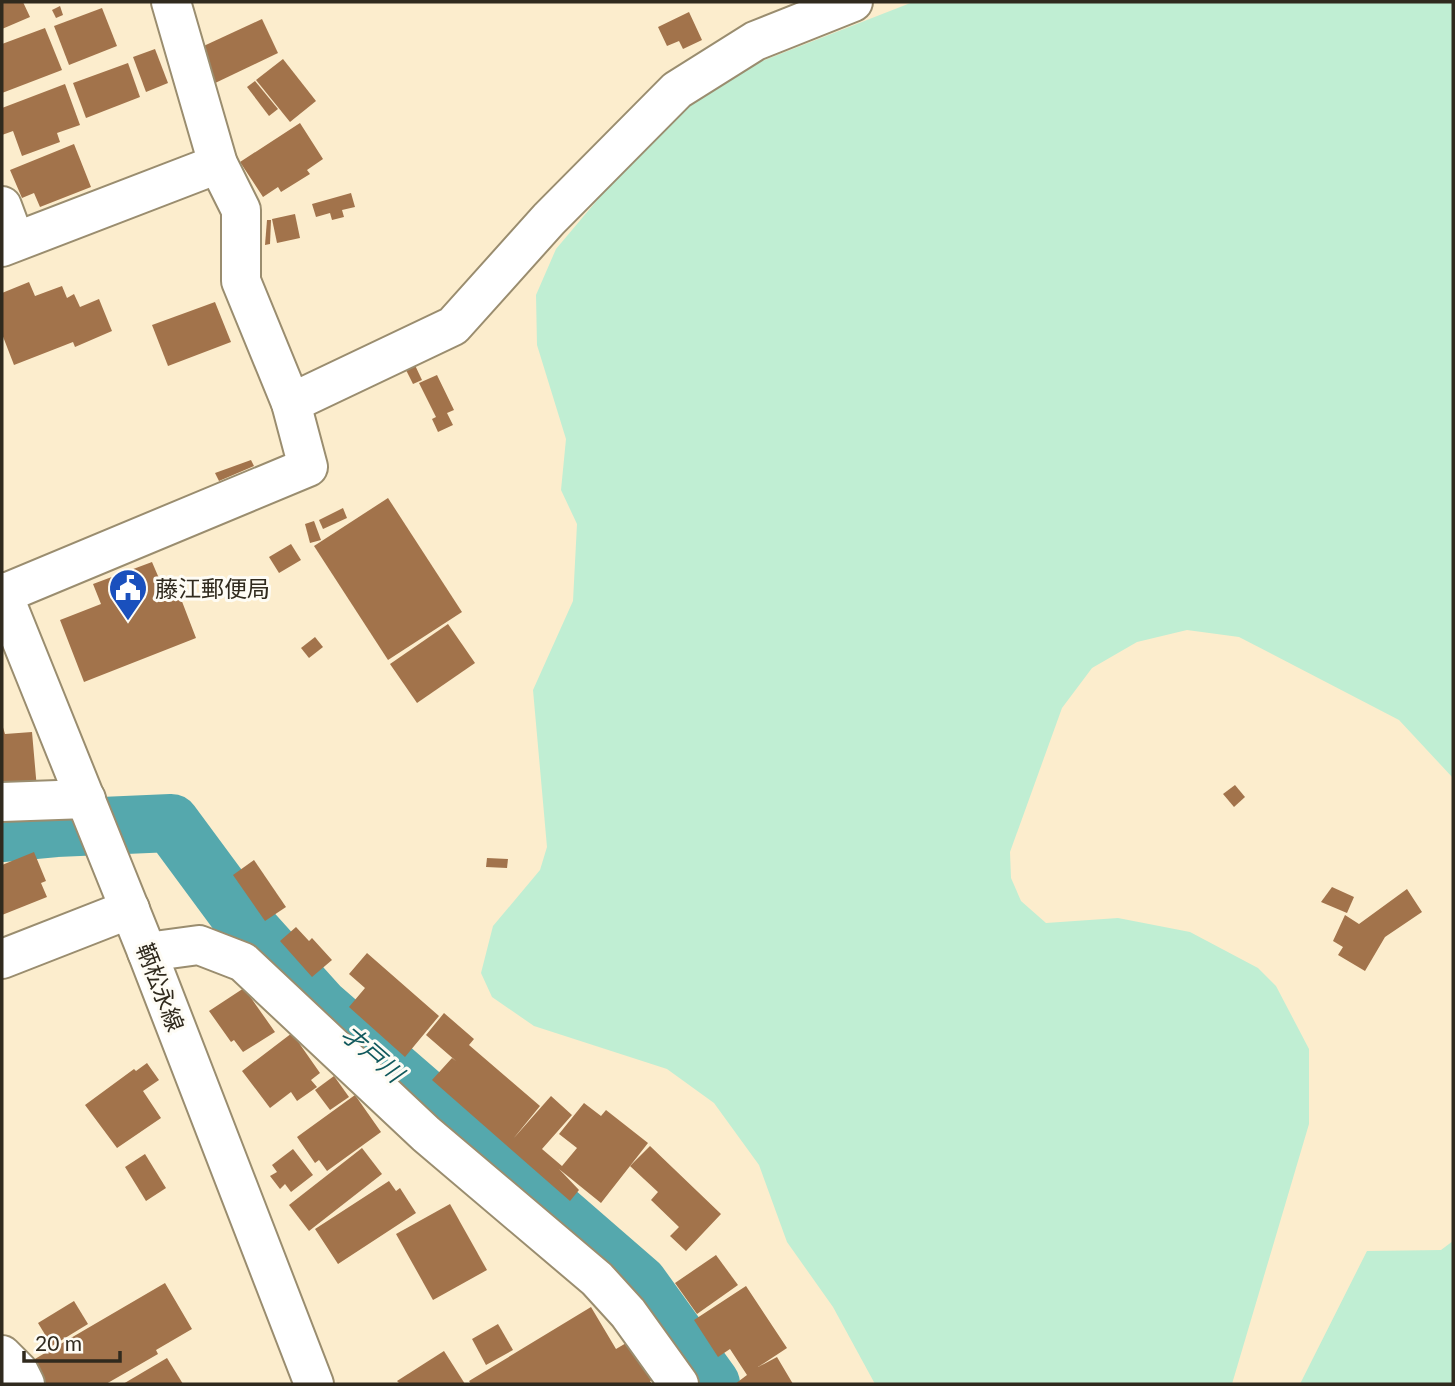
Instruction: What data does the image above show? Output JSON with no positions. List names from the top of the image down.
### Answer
{
  "streets": {
    "street": ["鞆松永線"]
  },
  "water": ["才戸川"],
  "places": {
    "public building": ["藤江郵便局"]
  },
  "scale_bar": "20 m"
}
